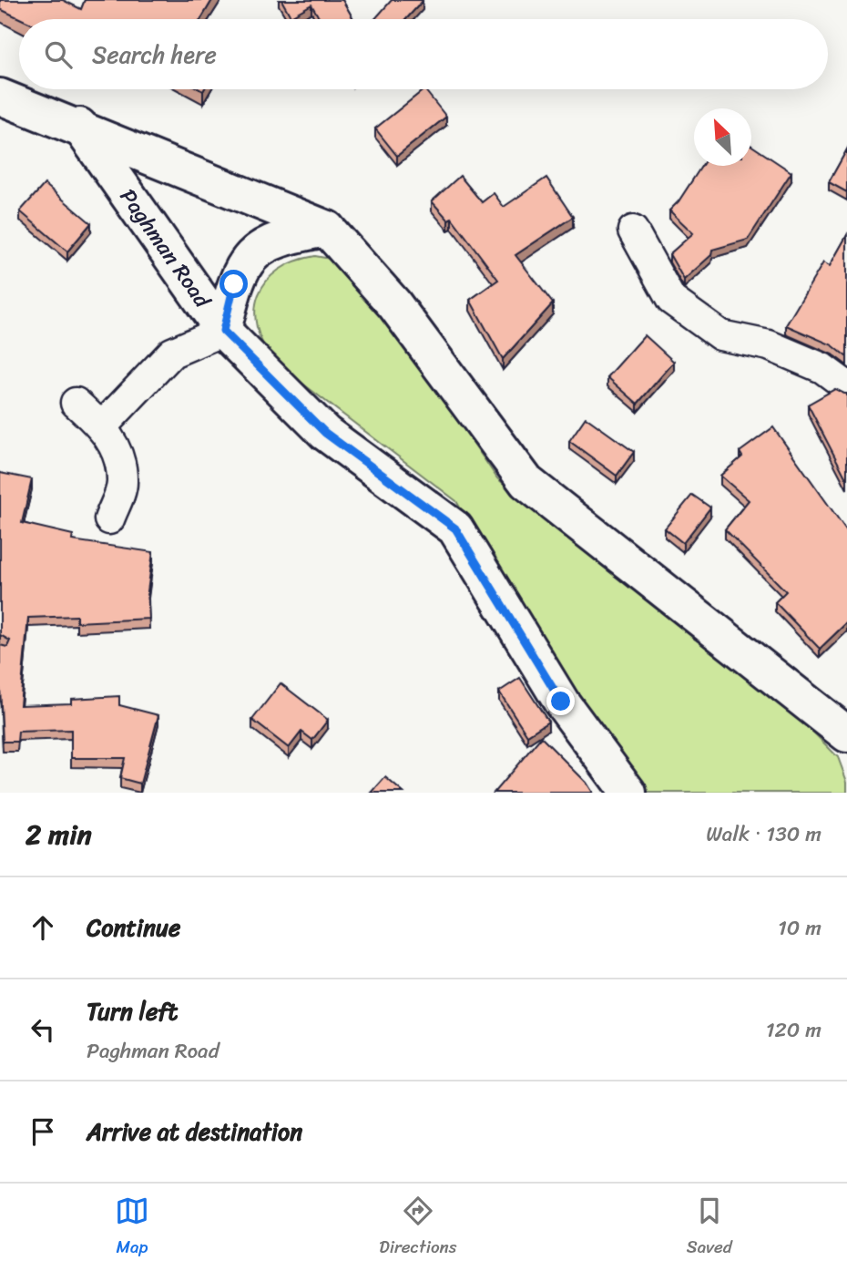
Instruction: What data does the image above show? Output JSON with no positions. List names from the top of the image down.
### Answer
{
  "streets": {
    "main road": ["Paghman Road"]
  },
  "north": "top left",
  "page": {
    "search": "Search here",
    "heading": ["2 min", "Walk · 130 m"],
    "list": [
      ["Continue", "10 m"],
      ["Turn left", "Paghman Road", "120 m"],
      "Arrive at destination"
    ],
    "nav": ["Map", "Directions", "Saved"]
  }
}
